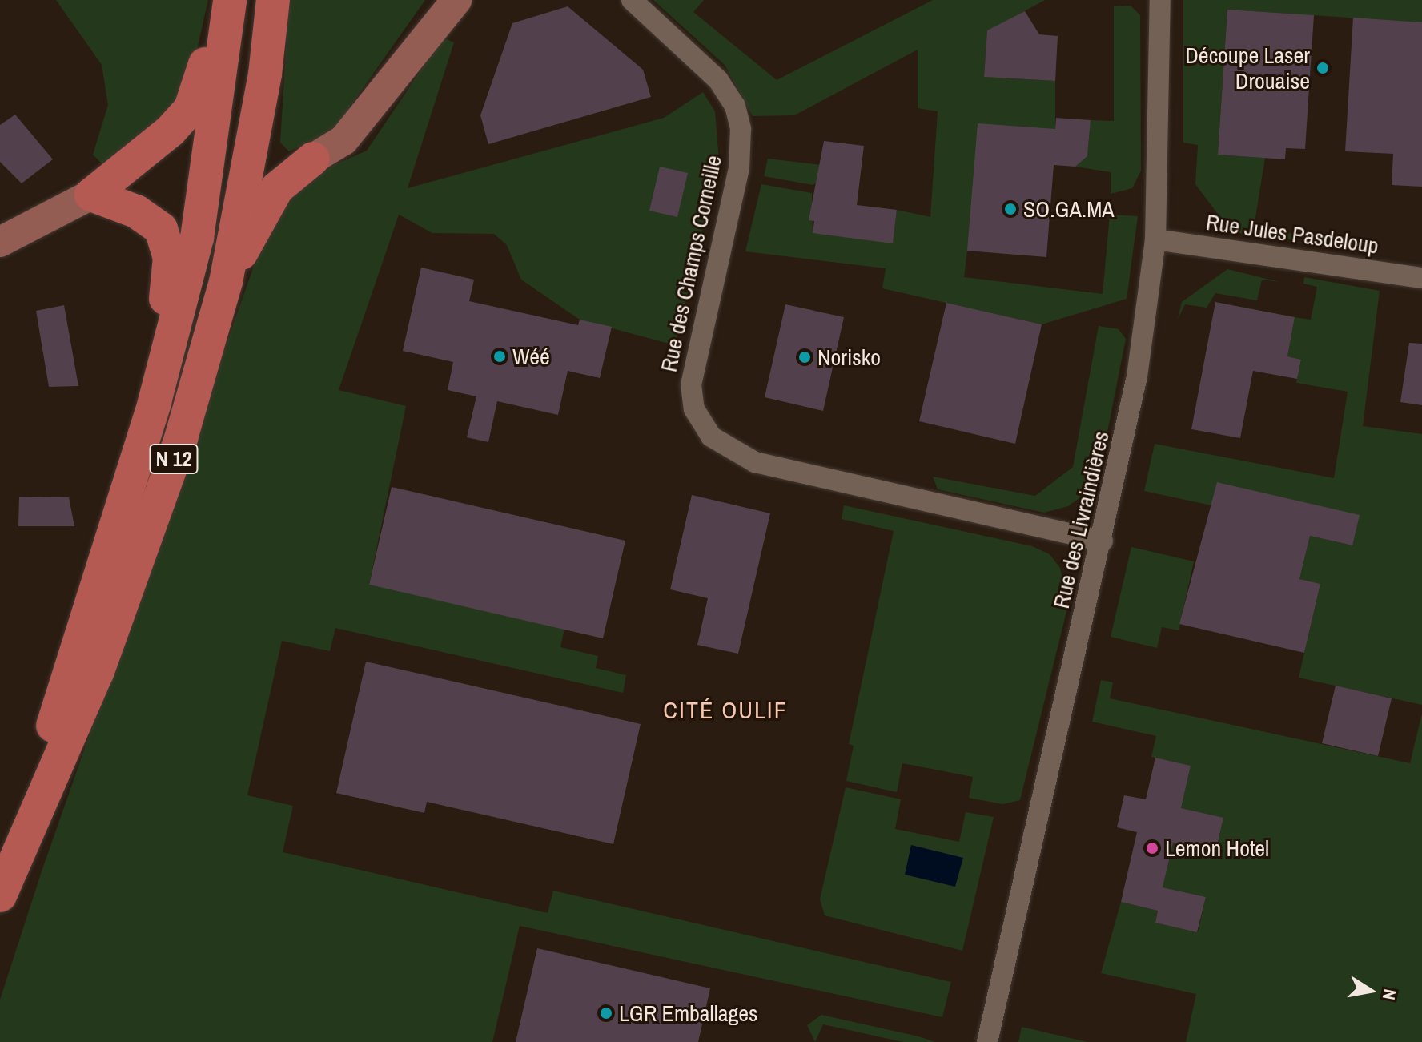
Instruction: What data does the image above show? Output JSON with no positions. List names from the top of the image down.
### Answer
{
  "streets": {
    "main road": ["N 12"],
    "street": ["Rue Jules Pasdeloup", "Rue des Champs Corneille", "Rue des Livraindières"]
  },
  "crossings": [
    ["Rue Jules Pasdeloup", "Rue des Livraindières"],
    ["Rue des Champs Corneille", "Rue des Livraindières"]
  ],
  "districts": ["CITÉ OULIF"],
  "places": [
    "Découpe Laser Drouaise",
    "SO.GA.MA",
    "Wéé",
    "Norisko",
    "Lemon Hotel",
    "LGR Emballages"
  ],
  "north": "right"
}
